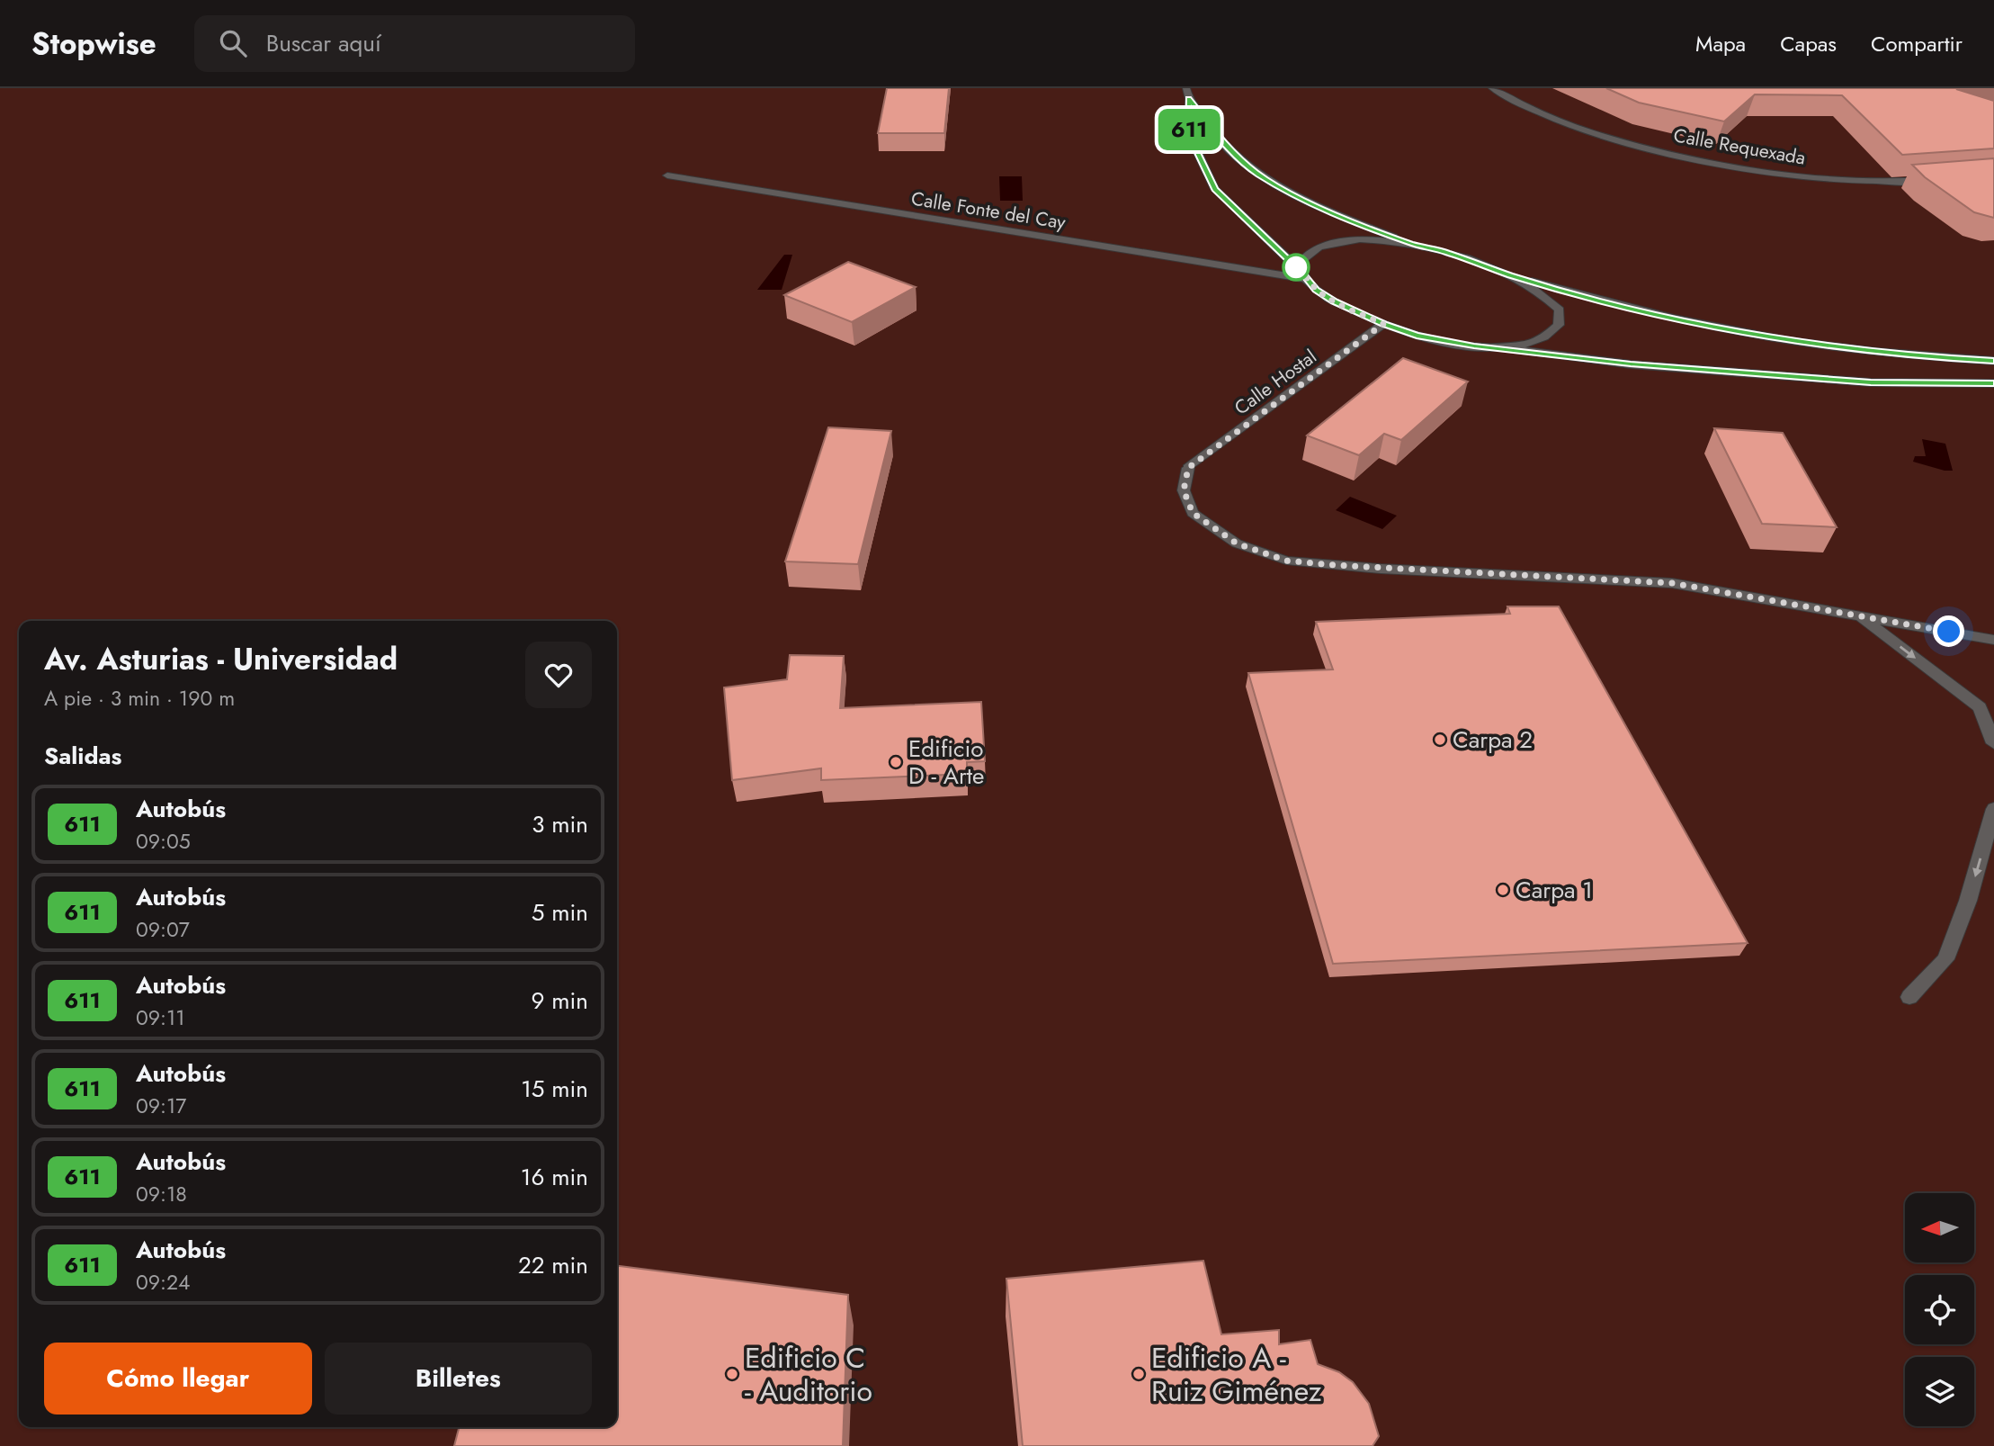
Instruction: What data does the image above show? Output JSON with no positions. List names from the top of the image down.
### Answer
{
  "streets": {
    "street": ["Calle Requexada", "Calle Fonte del Cay", "Calle Hostal"]
  },
  "places": [
    "Carpa 2",
    "Edificio D - Arte",
    "Carpa 1",
    "Edificio C - Auditorio",
    "Edificio A - Ruiz Giménez"
  ],
  "lines": ["bus line 611"],
  "north": "left",
  "page": {
    "header": "Stopwise",
    "search": "Buscar aquí",
    "nav": ["Mapa", "Capas", "Compartir"],
    "on_map": "611",
    "heading": [
      ["Av. Asturias - Universidad", "A pie · 3 min · 190 m"],
      "Salidas"
    ],
    "list": [
      {
        "mark": "611",
        "name": "Autobús",
        "note": "09:05",
        "value": "3 min"
      },
      {
        "mark": "611",
        "name": "Autobús",
        "note": "09:07",
        "value": "5 min"
      },
      {
        "mark": "611",
        "name": "Autobús",
        "note": "09:11",
        "value": "9 min"
      },
      {
        "mark": "611",
        "name": "Autobús",
        "note": "09:17",
        "value": "15 min"
      },
      {
        "mark": "611",
        "name": "Autobús",
        "note": "09:18",
        "value": "16 min"
      },
      {
        "mark": "611",
        "name": "Autobús",
        "note": "09:24",
        "value": "22 min"
      }
    ],
    "buttons": ["Cómo llegar", "Billetes"]
  }
}
